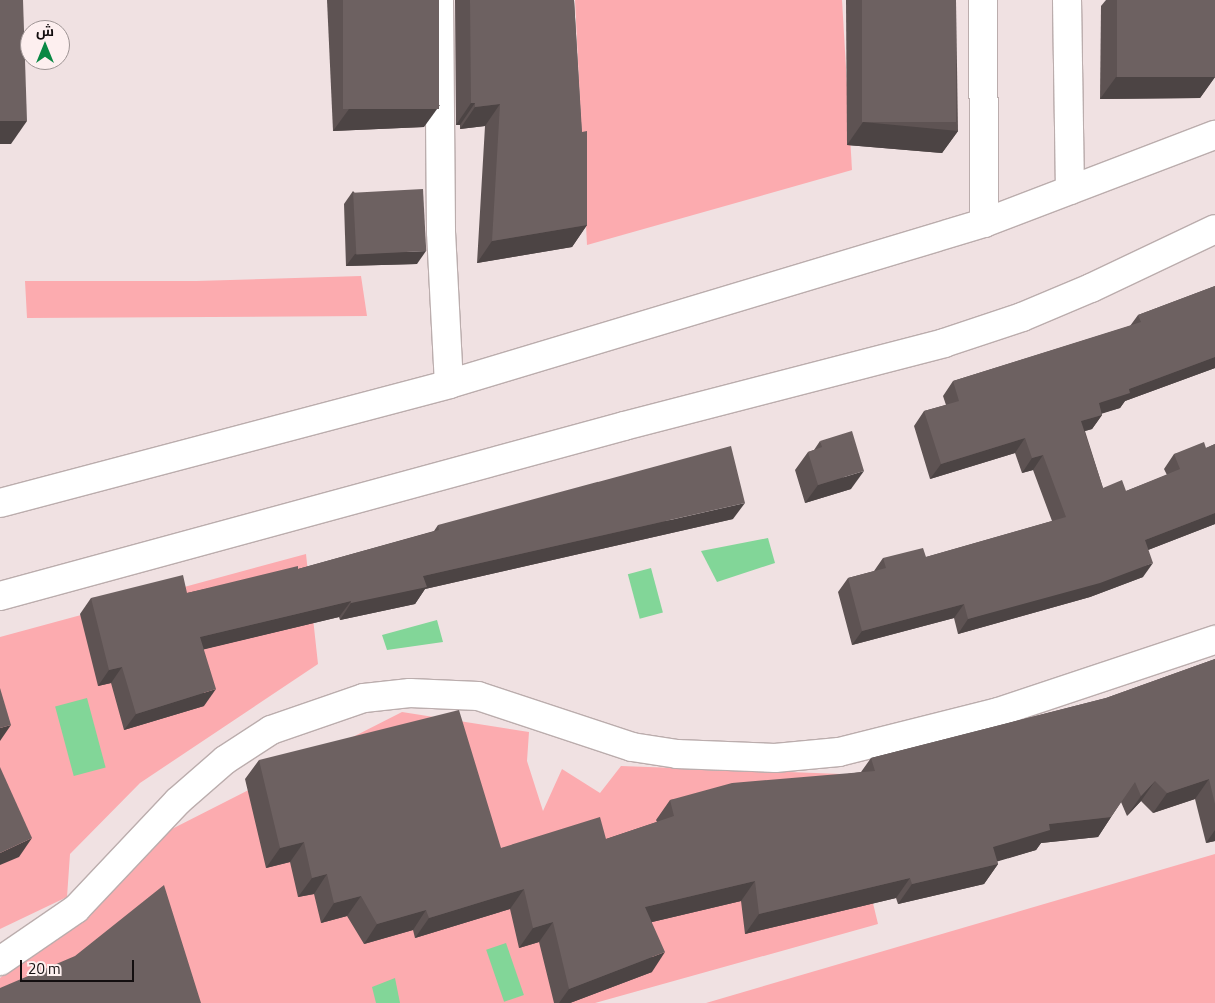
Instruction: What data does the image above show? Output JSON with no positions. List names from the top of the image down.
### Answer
{
  "scale_bar": "20 m",
  "north": "top"
}
